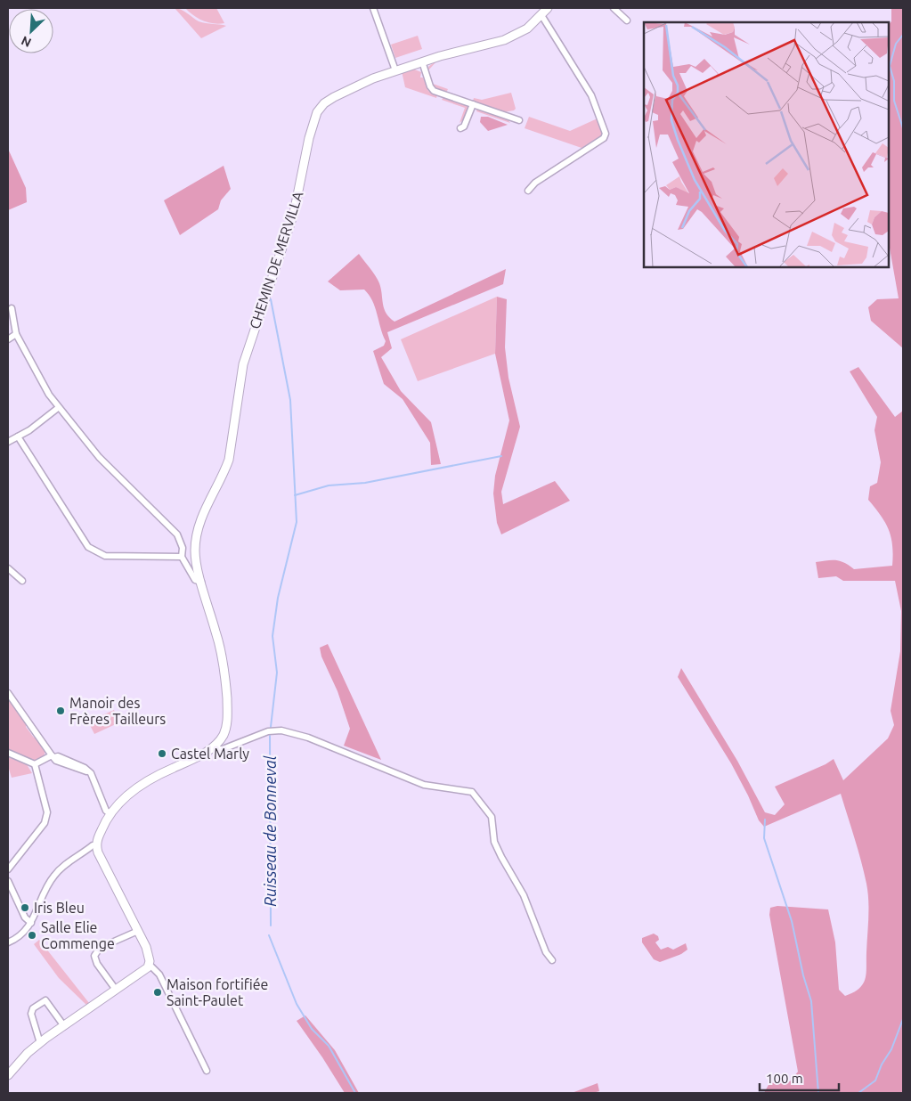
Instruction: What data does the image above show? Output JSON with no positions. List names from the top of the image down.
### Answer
{
  "streets": {
    "street": ["CHEMIN DE MERVILLA"]
  },
  "water": ["Ruisseau de Bonneval"],
  "places": [
    "Manoir des Frères Tailleurs",
    "Castel Marly",
    "Iris Bleu",
    "Salle Elie Commenge",
    "Maison fortifiée Saint-Paulet"
  ],
  "scale_bar": "100 m",
  "north": "bottom left"
}
